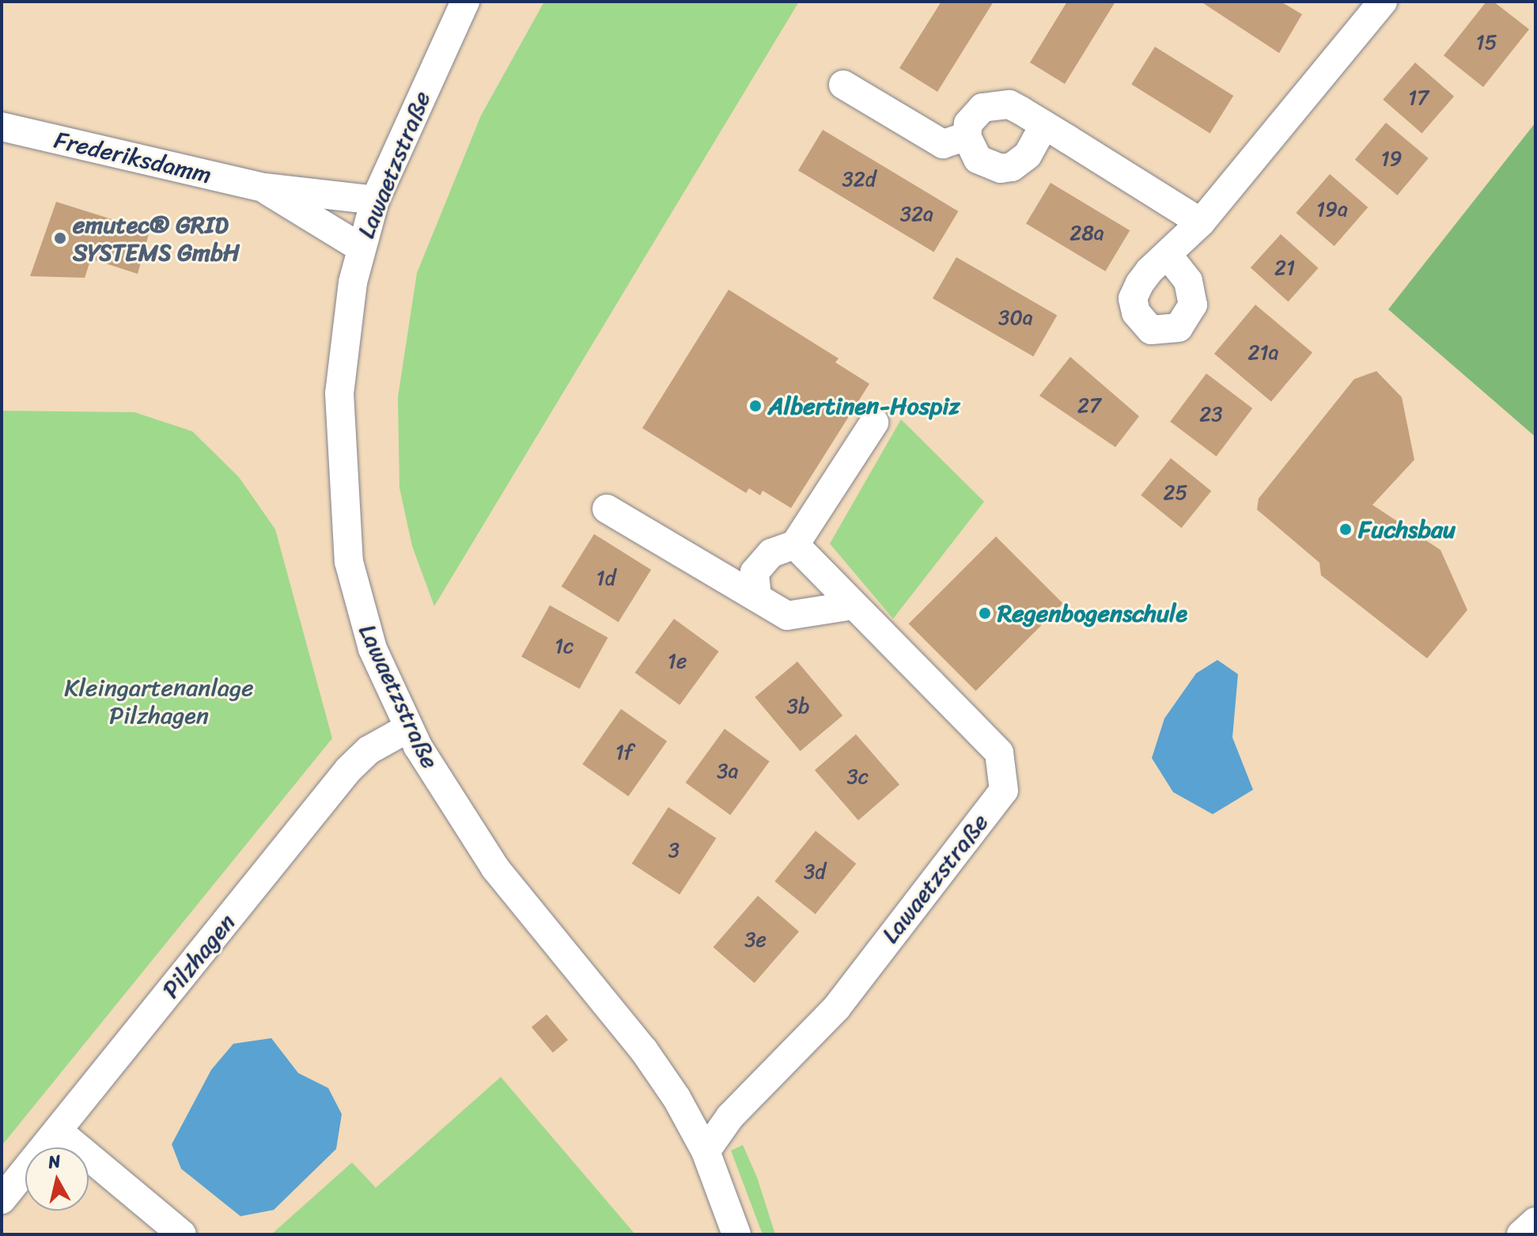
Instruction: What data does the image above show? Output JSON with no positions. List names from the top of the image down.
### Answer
{
  "streets": {
    "street": ["Frederiksdamm", "Lawaetzstraße", "Pilzhagen"]
  },
  "crossings": [
    ["Frederiksdamm", "Lawaetzstraße"],
    ["Lawaetzstraße", "Pilzhagen"]
  ],
  "parks": ["Kleingartenanlage Pilzhagen"],
  "places": [
    "emutec® GRID SYSTEMS GmbH",
    "Albertinen-Hospiz",
    "Fuchsbau",
    "Regenbogenschule"
  ],
  "house_numbers": [
    "15",
    "17",
    "19",
    "32d",
    "19a",
    "32a",
    "28a",
    "21",
    "30a",
    "21a",
    "27",
    "23",
    "25",
    "1d",
    "1c",
    "1e",
    "3b",
    "1f",
    "3a",
    "3c",
    "3",
    "3d",
    "3e"
  ],
  "north": "top"
}
